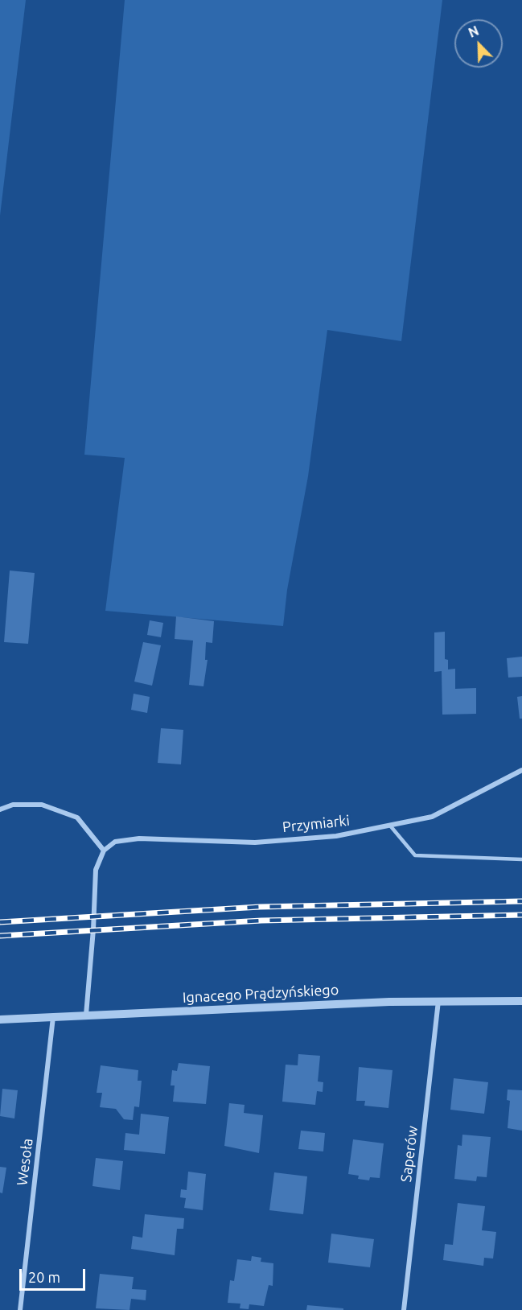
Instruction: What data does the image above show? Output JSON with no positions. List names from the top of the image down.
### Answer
{
  "streets": {
    "street": [
      "Przymiarki",
      "Ignacego Prądzyńskiego",
      "Saperów",
      "Wesoła"
    ]
  },
  "crossings": [
    ["Ignacego Prądzyńskiego", "Saperów"],
    ["Ignacego Prądzyńskiego", "Wesoła"]
  ],
  "scale_bar": "20 m",
  "north": "top left"
}
